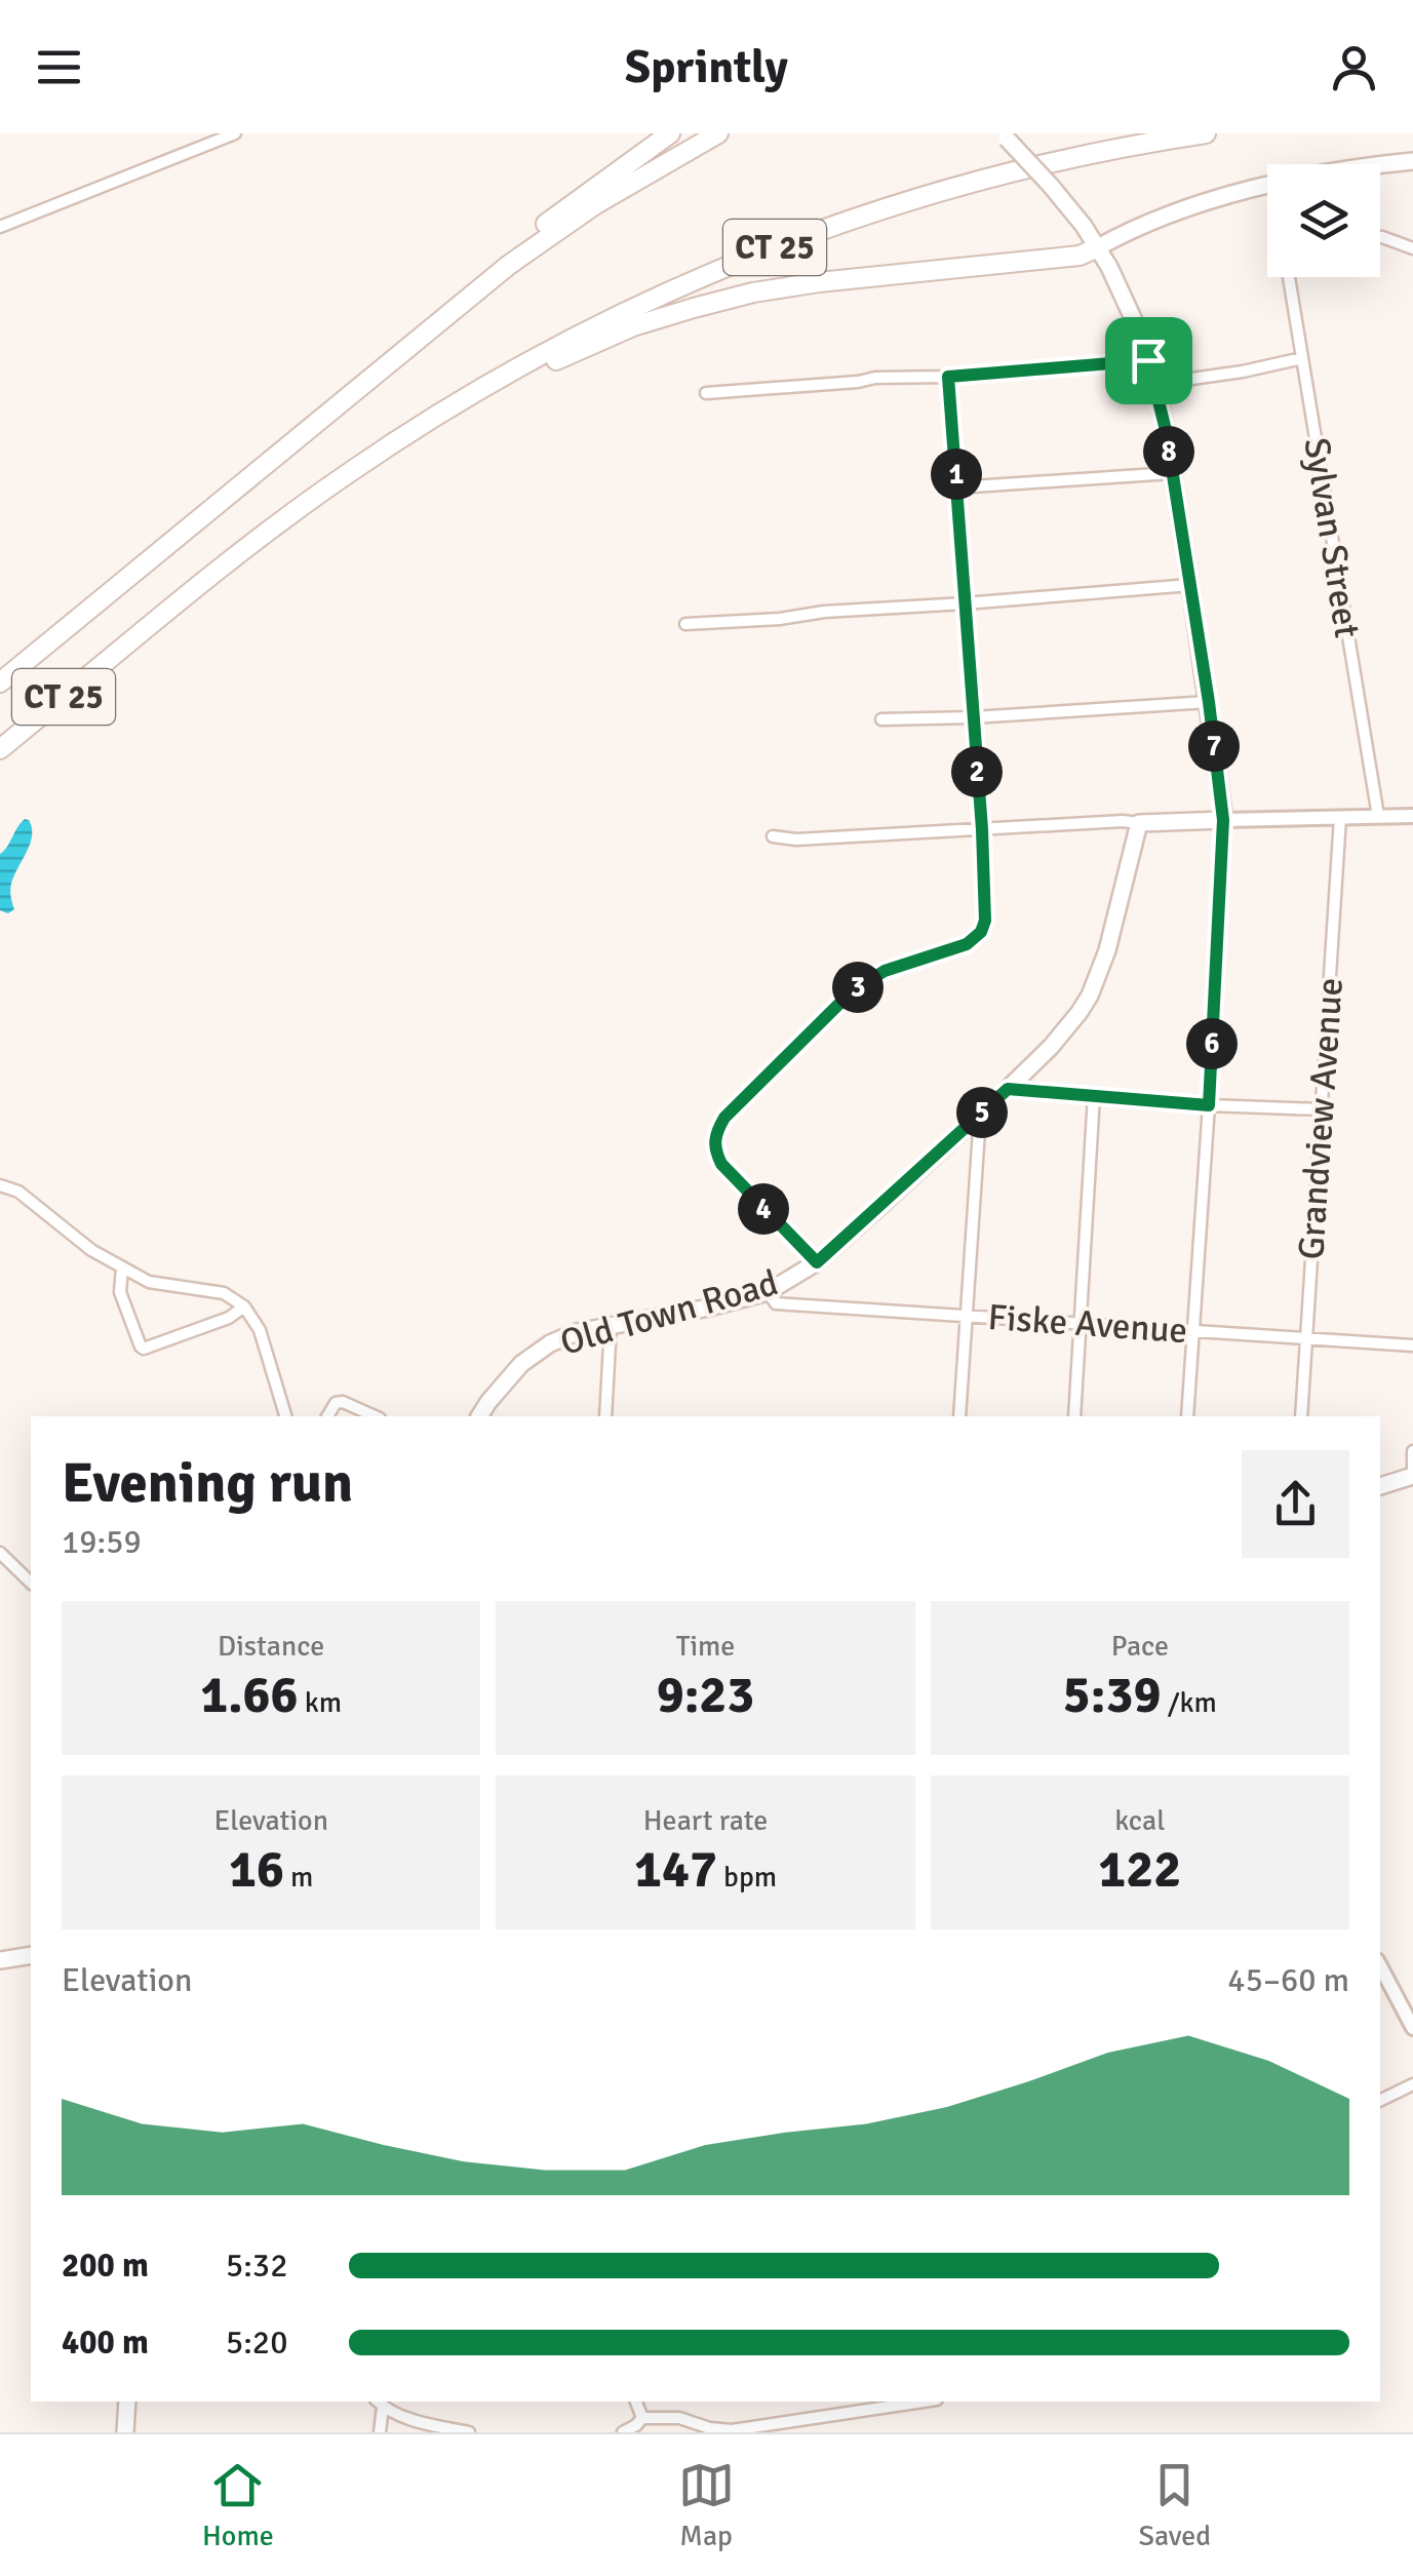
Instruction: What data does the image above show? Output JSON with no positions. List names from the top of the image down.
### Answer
{
  "streets": {
    "highway": ["CT 25"],
    "main road": ["Old Town Road"],
    "street": ["Sylvan Street", "Grandview Avenue", "Fiske Avenue"]
  },
  "crossings": [
    ["Grandview Avenue", "Fiske Avenue"],
    ["Old Town Road", "Fiske Avenue"]
  ],
  "page": {
    "header": "Sprintly",
    "pins": [
      "8",
      "1",
      "7",
      "2",
      "3",
      "6",
      "5",
      "4"
    ],
    "heading": ["Evening run", "19:59"],
    "stats": [
      ["Distance", "1.66 km"],
      ["Time", "9:23"],
      ["Pace", "5:39 /km"],
      ["Elevation", "16 m"],
      ["Heart rate", "147 bpm"],
      ["kcal", "122"]
    ],
    "chart": ["Elevation", "45–60 m"],
    "list": [
      {
        "name": "200 m",
        "note": "5:32"
      },
      {
        "name": "400 m",
        "note": "5:20"
      }
    ],
    "tabs": ["Home", "Map", "Saved"]
  }
}
